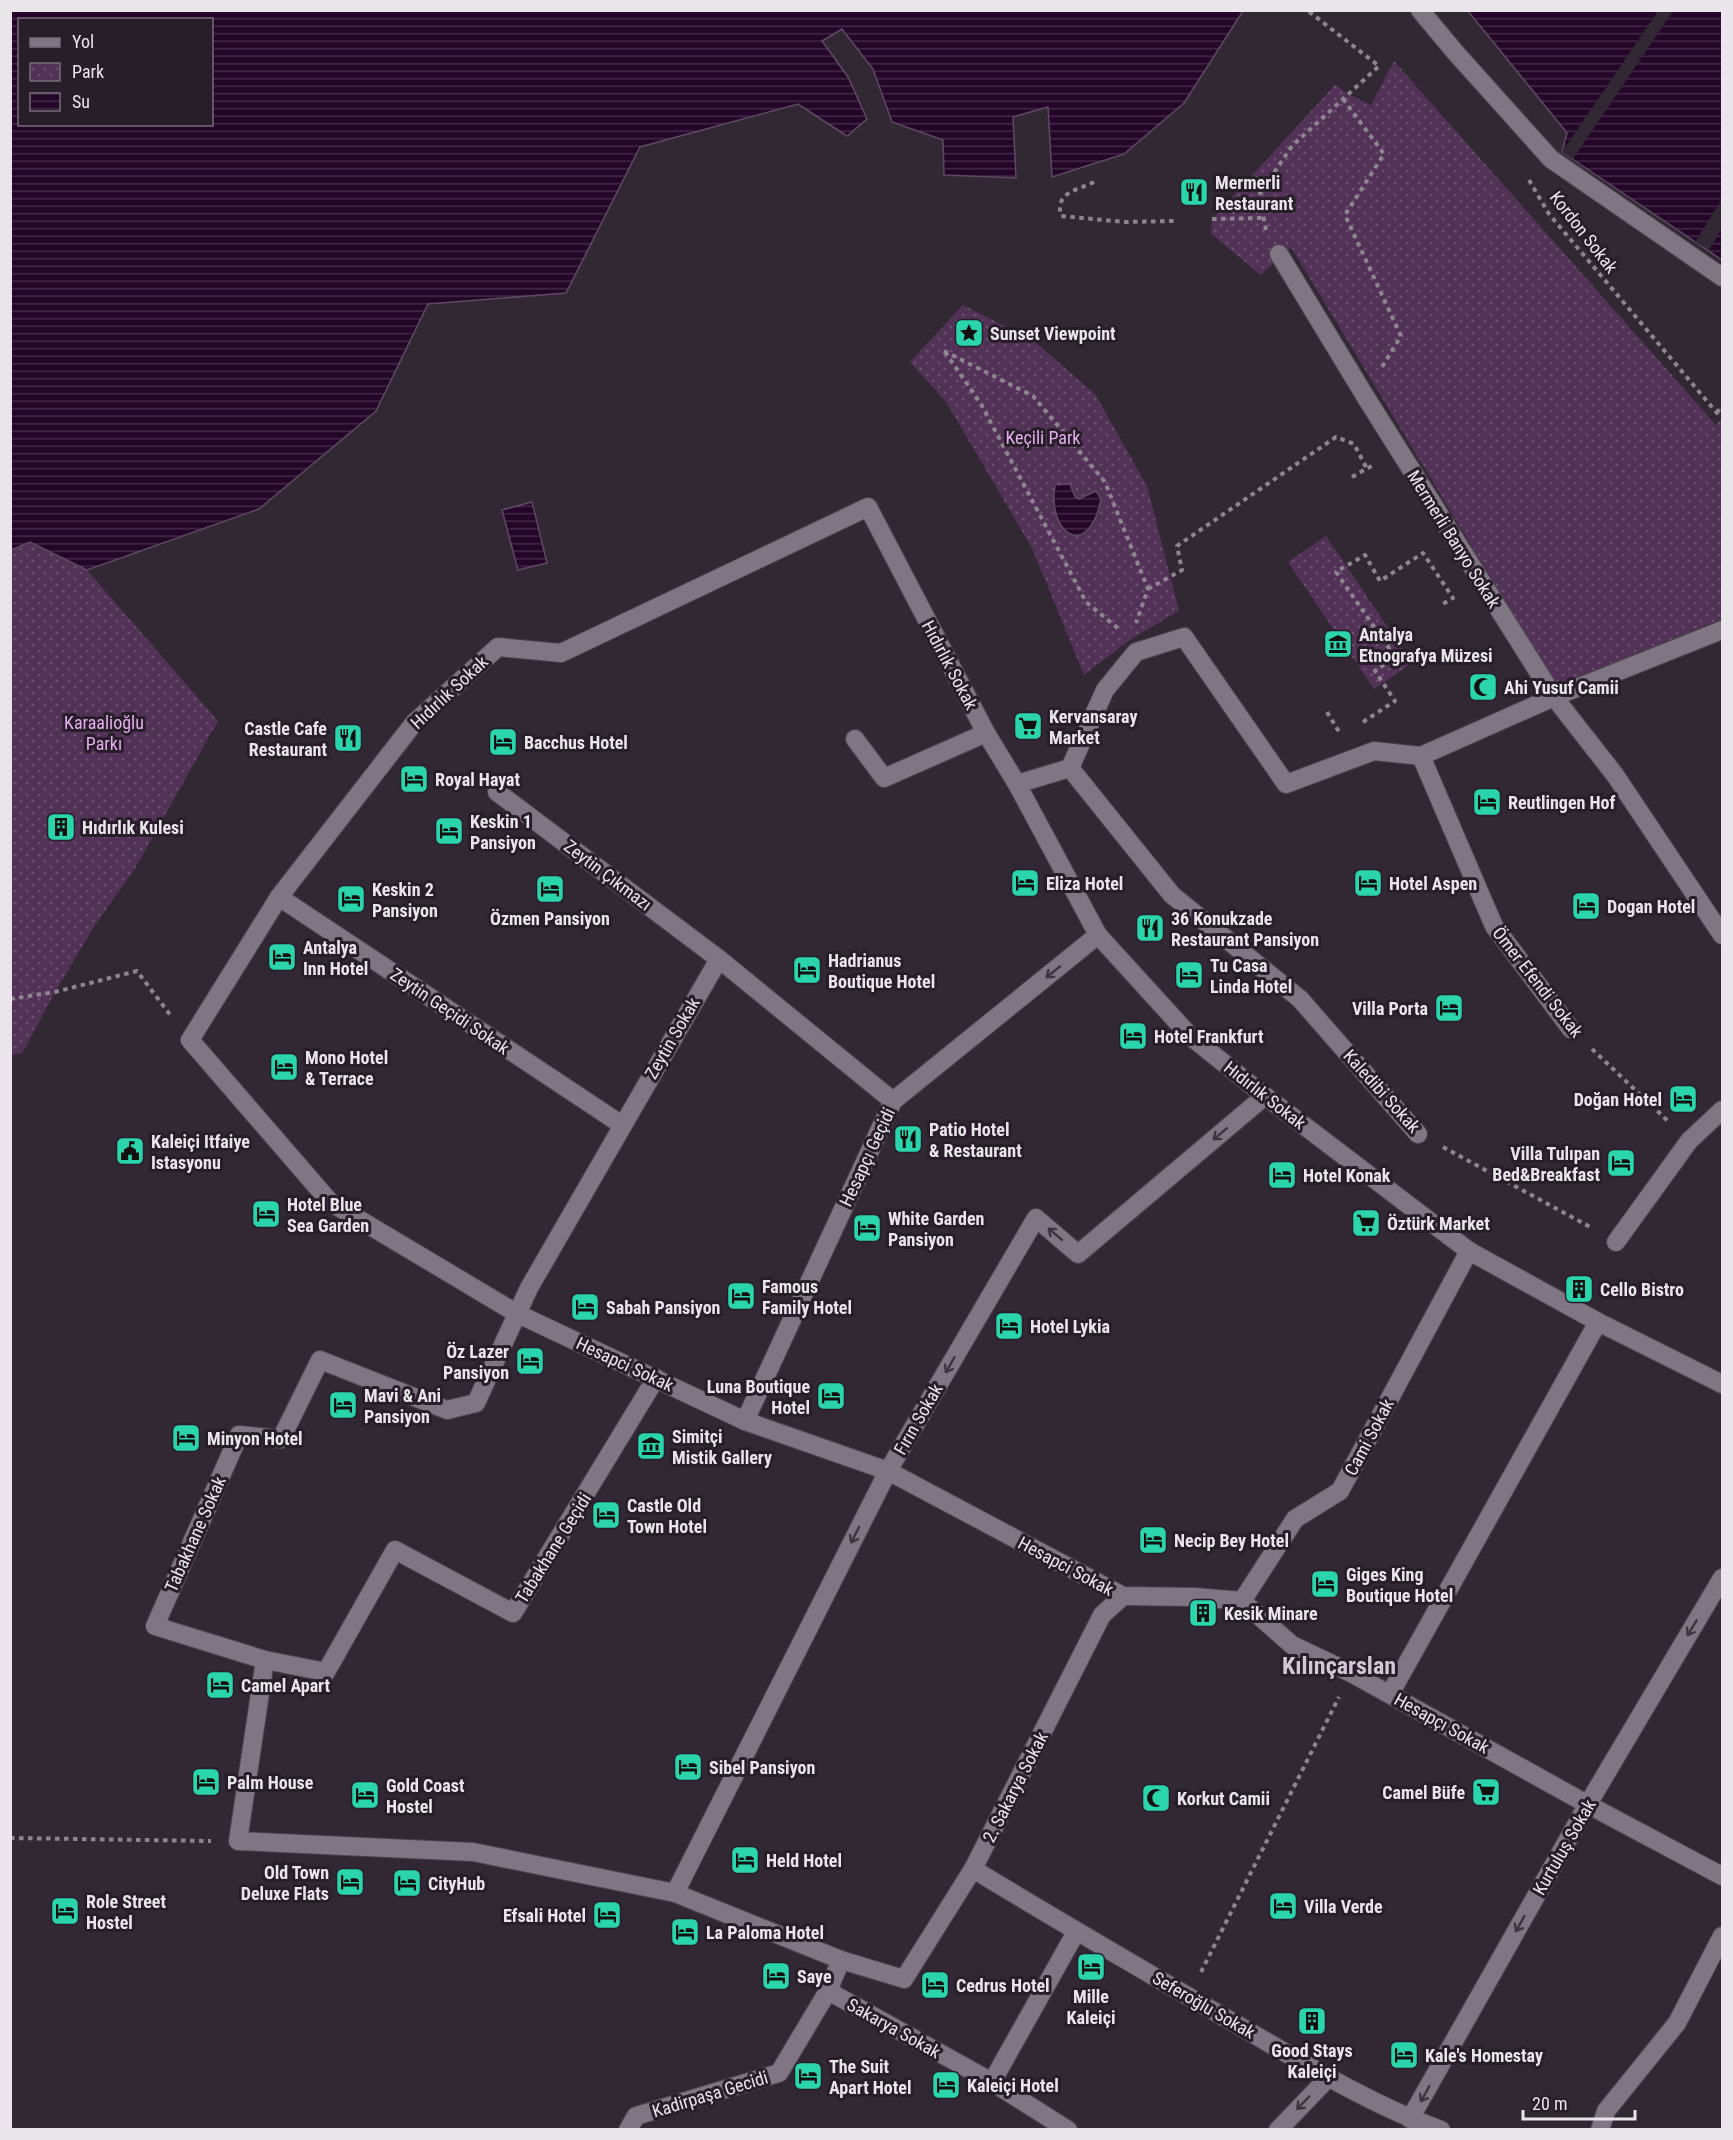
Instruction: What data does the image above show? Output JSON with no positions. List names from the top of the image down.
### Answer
{
  "streets": {
    "street": [
      "Mermerli Banyo Sokak",
      "Hıdırlık Sokak",
      "Zeytin Çıkmazı",
      "Ömer Efendi Sokak",
      "Zeytin Geçidi Sokak",
      "Zeytin Sokak",
      "Kaledibi Sokak",
      "Hesapçı Geçidi",
      "Hesapci Sokak",
      "Fırın Sokak",
      "Cami Sokak",
      "Tabakhane Sokak",
      "Tabakhane Geçidi",
      "Hesapçı Sokak",
      "2. Sakarya Sokak",
      "Kurtuluş Sokak",
      "Seferoğlu Sokak",
      "Sakarya Sokak",
      "Kadirpaşa Gecidi"
    ],
    "path": ["Kordon Sokak"]
  },
  "crossings": [
    ["Hıdırlık Sokak", "Zeytin Geçidi Sokak"],
    ["Hıdırlık Sokak", "Hesapçı Geçidi"],
    ["Hıdırlık Sokak", "Hesapci Sokak"],
    ["Hıdırlık Sokak", "Fırın Sokak"],
    ["Hıdırlık Sokak", "Cami Sokak"],
    ["Zeytin Çıkmazı", "Zeytin Sokak"],
    ["Zeytin Geçidi Sokak", "Zeytin Sokak"],
    ["Zeytin Sokak", "Hesapci Sokak"],
    ["Zeytin Sokak", "Tabakhane Sokak"],
    ["Hesapçı Geçidi", "Hesapci Sokak"],
    ["Hesapci Sokak", "Fırın Sokak"],
    ["Hesapci Sokak", "Tabakhane Sokak"],
    ["Hesapci Sokak", "Tabakhane Geçidi"],
    ["Hesapci Sokak", "2. Sakarya Sokak"],
    ["Cami Sokak", "Hesapçı Sokak"],
    ["Tabakhane Sokak", "Tabakhane Geçidi"],
    ["Hesapçı Sokak", "Kurtuluş Sokak"],
    ["2. Sakarya Sokak", "Seferoğlu Sokak"],
    ["2. Sakarya Sokak", "Kadirpaşa Gecidi"],
    ["Kurtuluş Sokak", "Seferoğlu Sokak"],
    ["Sakarya Sokak", "Kadirpaşa Gecidi"]
  ],
  "one_way": ["Hesapçı Geçidi", "Fırın Sokak", "Kurtuluş Sokak"],
  "districts": ["Kılınçarslan"],
  "parks": ["Keçili Park", "Karaalioğlu Parkı"],
  "places": {
    "restaurant": [
      "Mermerli Restaurant",
      "Castle Cafe Restaurant",
      "36 Konukzade Restaurant Pansiyon",
      "Patio Hotel & Restaurant"
    ],
    "place": ["Sunset Viewpoint"],
    "museum": ["Antalya Etnografya Müzesi", "Simitçi Mistik Gallery"],
    "mosque": ["Ahi Yusuf Camii", "Korkut Camii"],
    "supermarket": ["Kervansaray Market", "Öztürk Market", "Camel Büfe"],
    "hotel": [
      "Bacchus Hotel",
      "Royal Hayat",
      "Reutlingen Hof",
      "Keskin 1 Pansiyon",
      "Eliza Hotel",
      "Hotel Aspen",
      "Özmen Pansiyon",
      "Keskin 2 Pansiyon",
      "Dogan Hotel",
      "Antalya Inn Hotel",
      "Hadrianus Boutique Hotel",
      "Tu Casa Linda Hotel",
      "Villa Porta",
      "Hotel Frankfurt",
      "Mono Hotel & Terrace",
      "Doğan Hotel",
      "Villa Tulıpan Bed&Breakfast",
      "Hotel Konak",
      "Hotel Blue Sea Garden",
      "White Garden Pansiyon",
      "Famous Family Hotel",
      "Sabah Pansiyon",
      "Hotel Lykia",
      "Öz Lazer Pansiyon",
      "Luna Boutique Hotel",
      "Mavi & Ani Pansiyon",
      "Minyon Hotel",
      "Castle Old Town Hotel",
      "Necip Bey Hotel",
      "Giges King Boutique Hotel",
      "Camel Apart",
      "Sibel Pansiyon",
      "Palm House",
      "Gold Coast Hostel",
      "Held Hotel",
      "Old Town Deluxe Flats",
      "CityHub",
      "Villa Verde",
      "Role Street Hostel",
      "Efsali Hotel",
      "La Paloma Hotel",
      "Mille Kaleiçi",
      "Saye",
      "Cedrus Hotel",
      "Kale's Homestay",
      "The Suit Apart Hotel",
      "Kaleiçi Hotel"
    ],
    "building": [
      "Hıdırlık Kulesi",
      "Cello Bistro",
      "Kesik Minare",
      "Good Stays Kaleiçi"
    ],
    "public building": ["Kaleiçi Itfaiye Istasyonu"]
  },
  "legend": ["Yol", "Park", "Su"],
  "scale_bar": "20 m"
}
